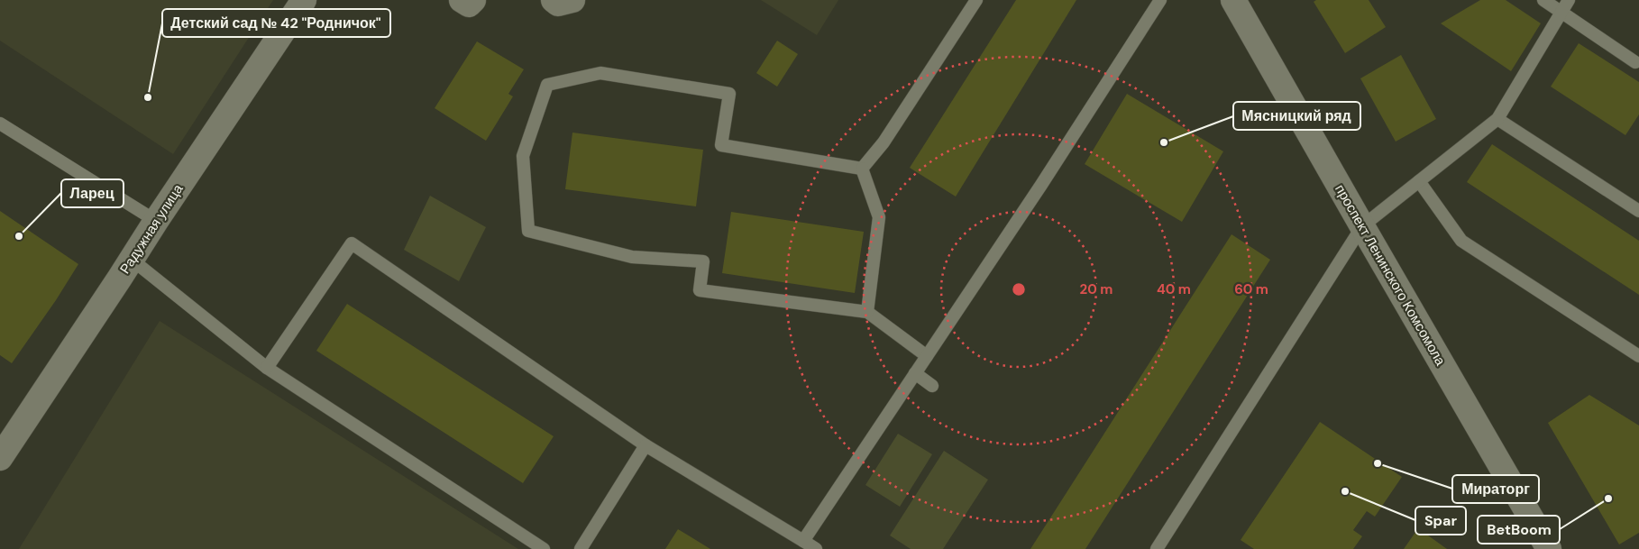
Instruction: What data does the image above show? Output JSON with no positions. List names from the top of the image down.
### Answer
{
  "streets": {
    "main road": ["Радужная улица", "проспект Ленинского Комсомола"]
  },
  "places": [
    "Детский сад № 42 \"Родничок\"",
    "Мясницкий ряд",
    "Ларец",
    "Мираторг",
    "Spar",
    "BetBoom"
  ],
  "rings": ["20 m", "40 m", "60 m"]
}
